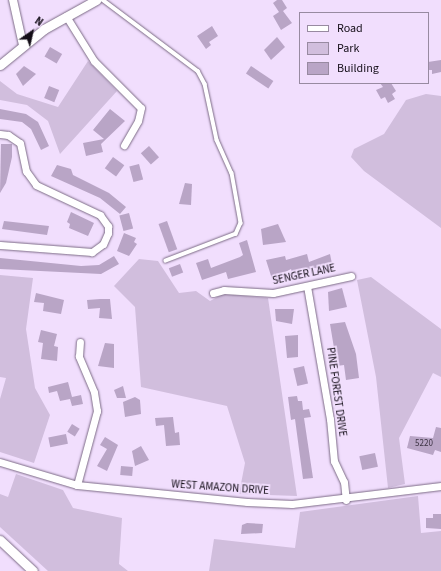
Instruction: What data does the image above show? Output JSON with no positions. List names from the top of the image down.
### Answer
{
  "streets": {
    "street": ["SENGER LANE", "PINE FOREST DRIVE", "WEST AMAZON DRIVE"]
  },
  "crossings": [
    ["SENGER LANE", "PINE FOREST DRIVE"],
    ["PINE FOREST DRIVE", "WEST AMAZON DRIVE"]
  ],
  "house_numbers": ["5220"],
  "legend": ["Road", "Park", "Building"],
  "north": "top right"
}
